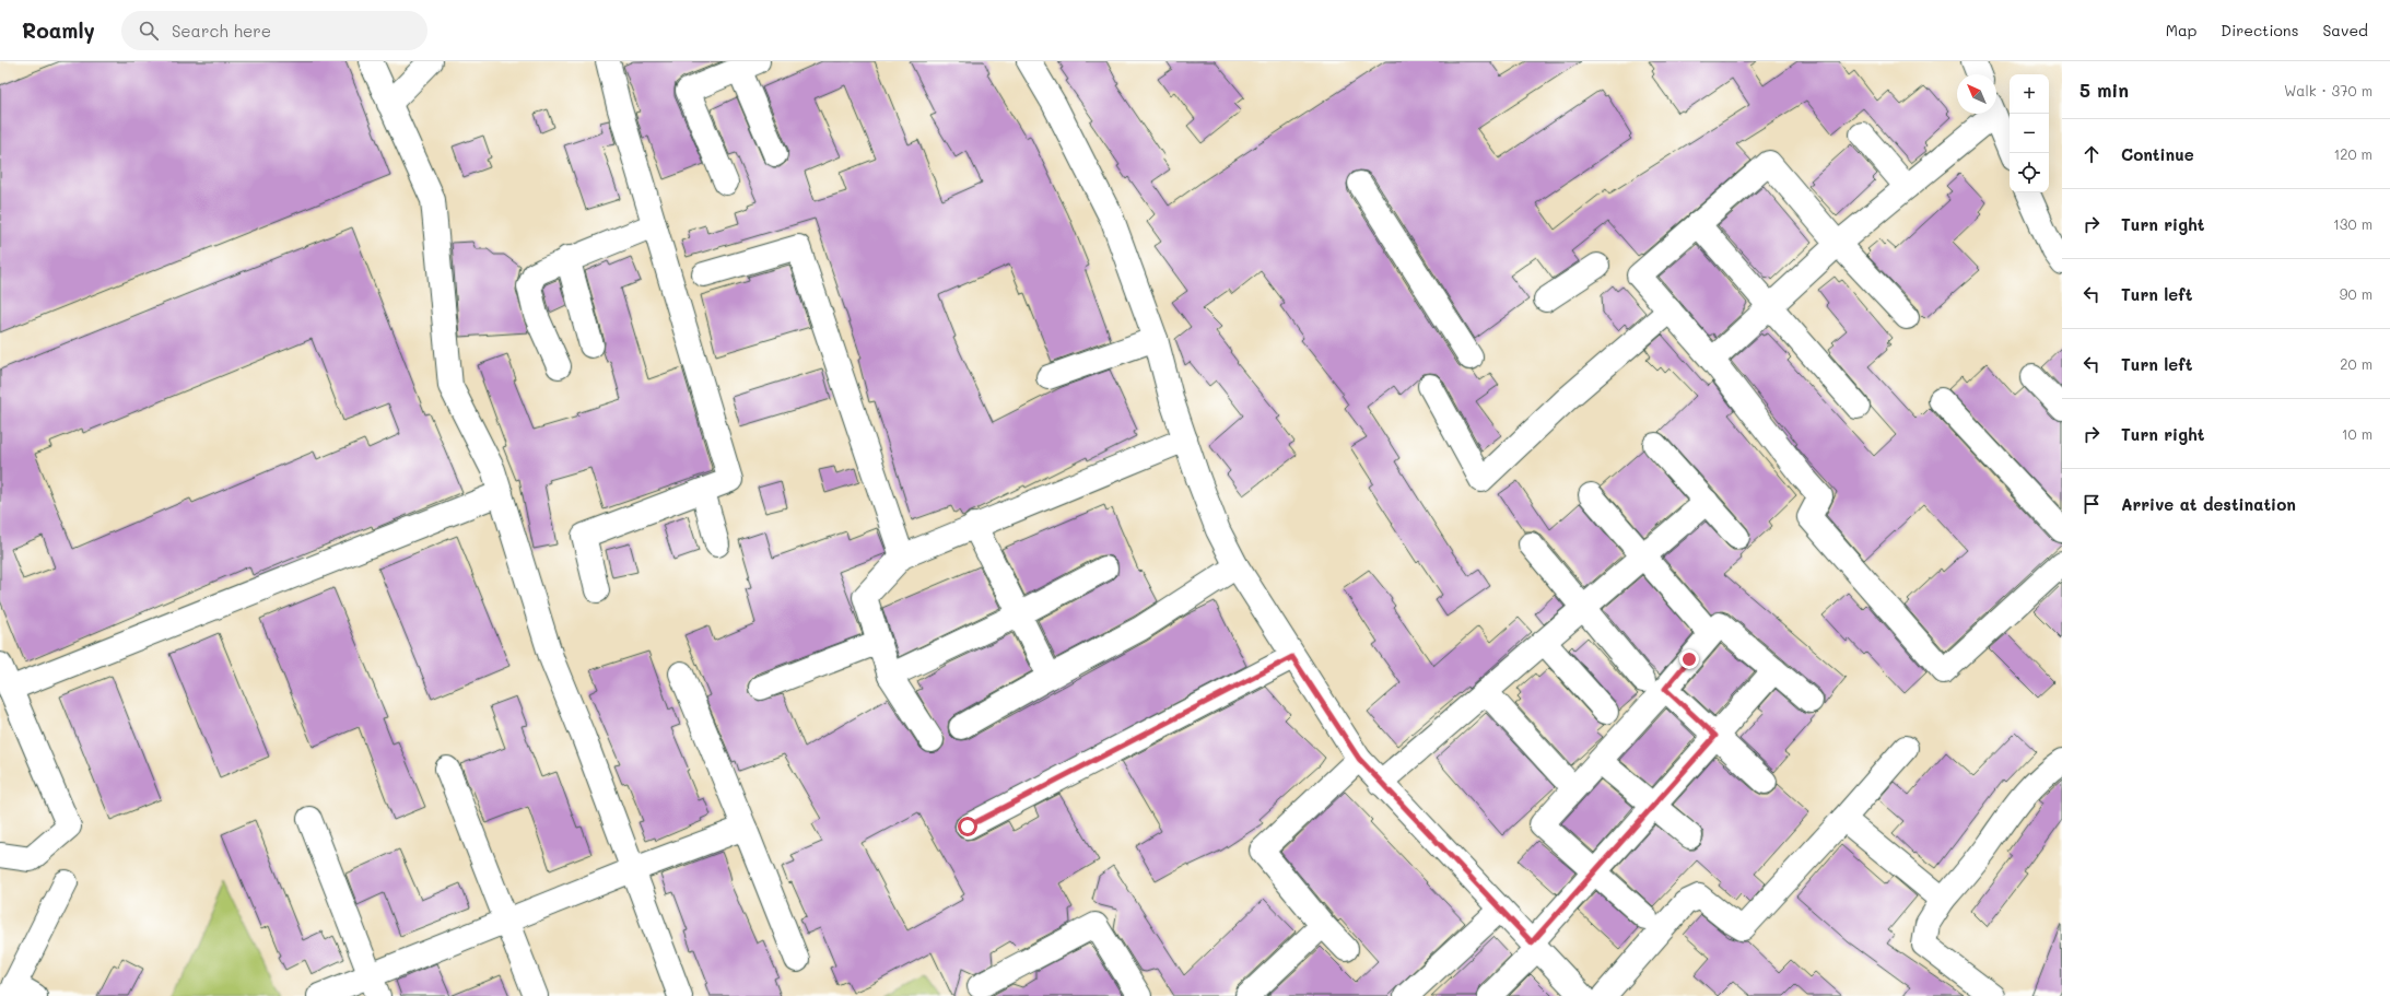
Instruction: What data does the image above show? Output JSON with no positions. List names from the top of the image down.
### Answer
{
  "north": "top left",
  "page": {
    "header": "Roamly",
    "search": "Search here",
    "nav": ["Map", "Directions", "Saved"],
    "heading": ["5 min", "Walk · 370 m"],
    "map_buttons": ["+", "−"],
    "list": [
      ["Continue", "120 m"],
      ["Turn right", "130 m"],
      ["Turn left", "90 m"],
      ["Turn left", "20 m"],
      ["Turn right", "10 m"],
      "Arrive at destination"
    ]
  }
}
